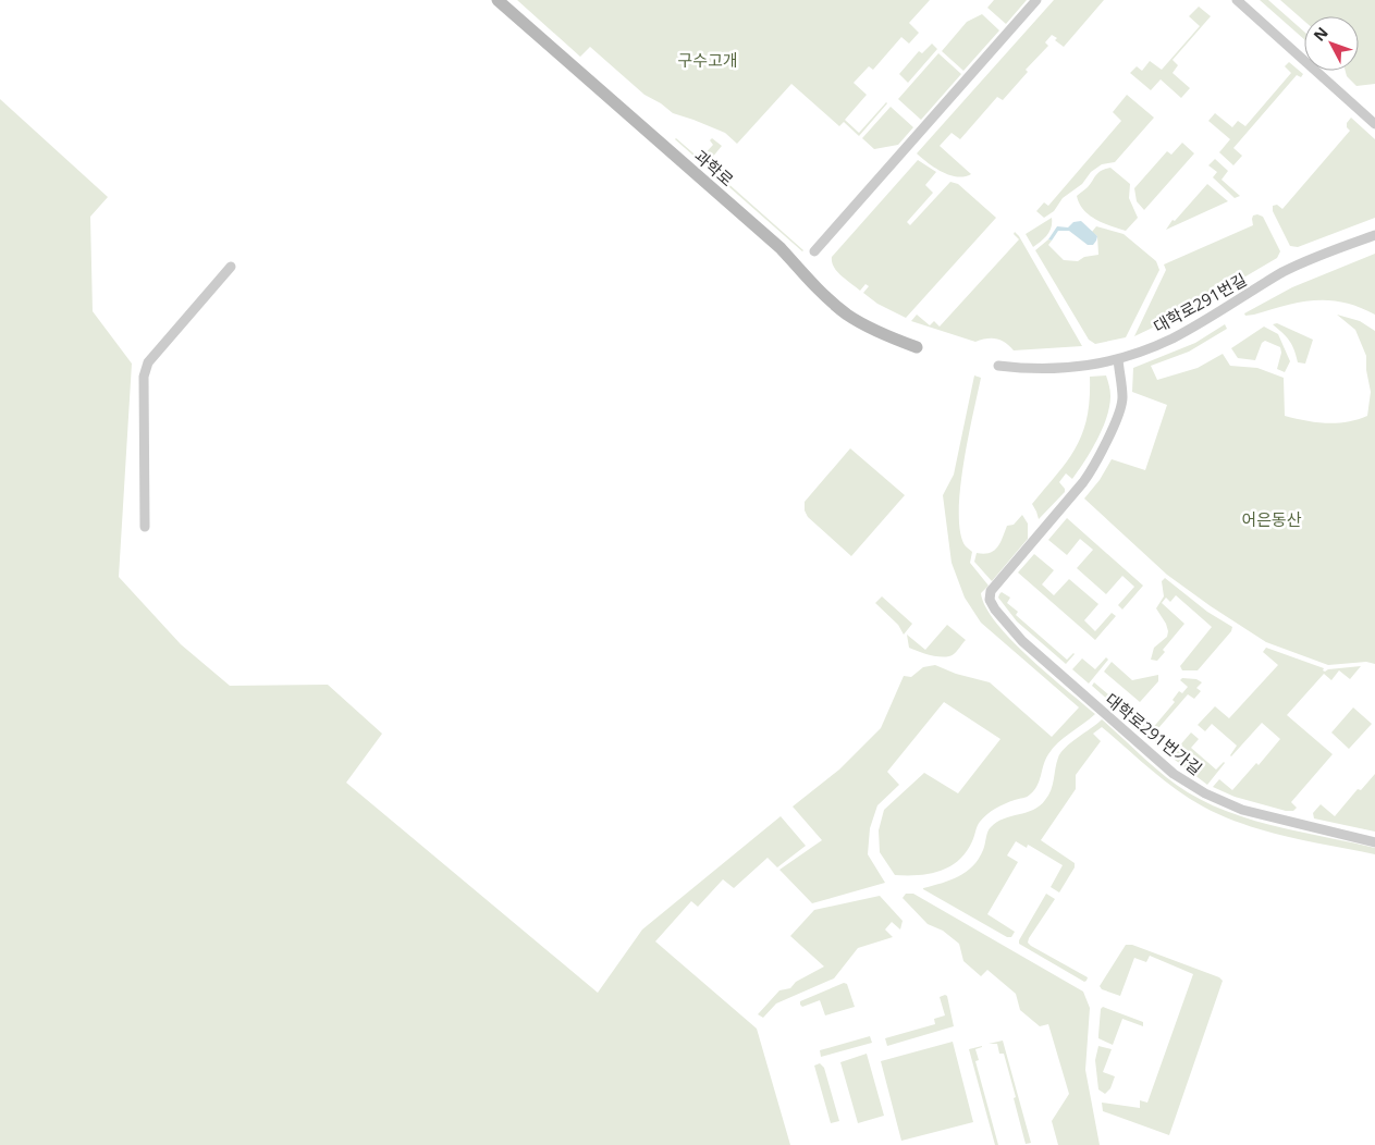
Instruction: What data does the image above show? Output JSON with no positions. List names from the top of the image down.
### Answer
{
  "streets": {
    "street": ["과학로", "대학로291번길", "대학로291번가길"]
  },
  "crossings": [
    ["대학로291번길", "대학로291번가길"]
  ],
  "parks": ["구수고개", "어은동산"],
  "north": "top left"
}
